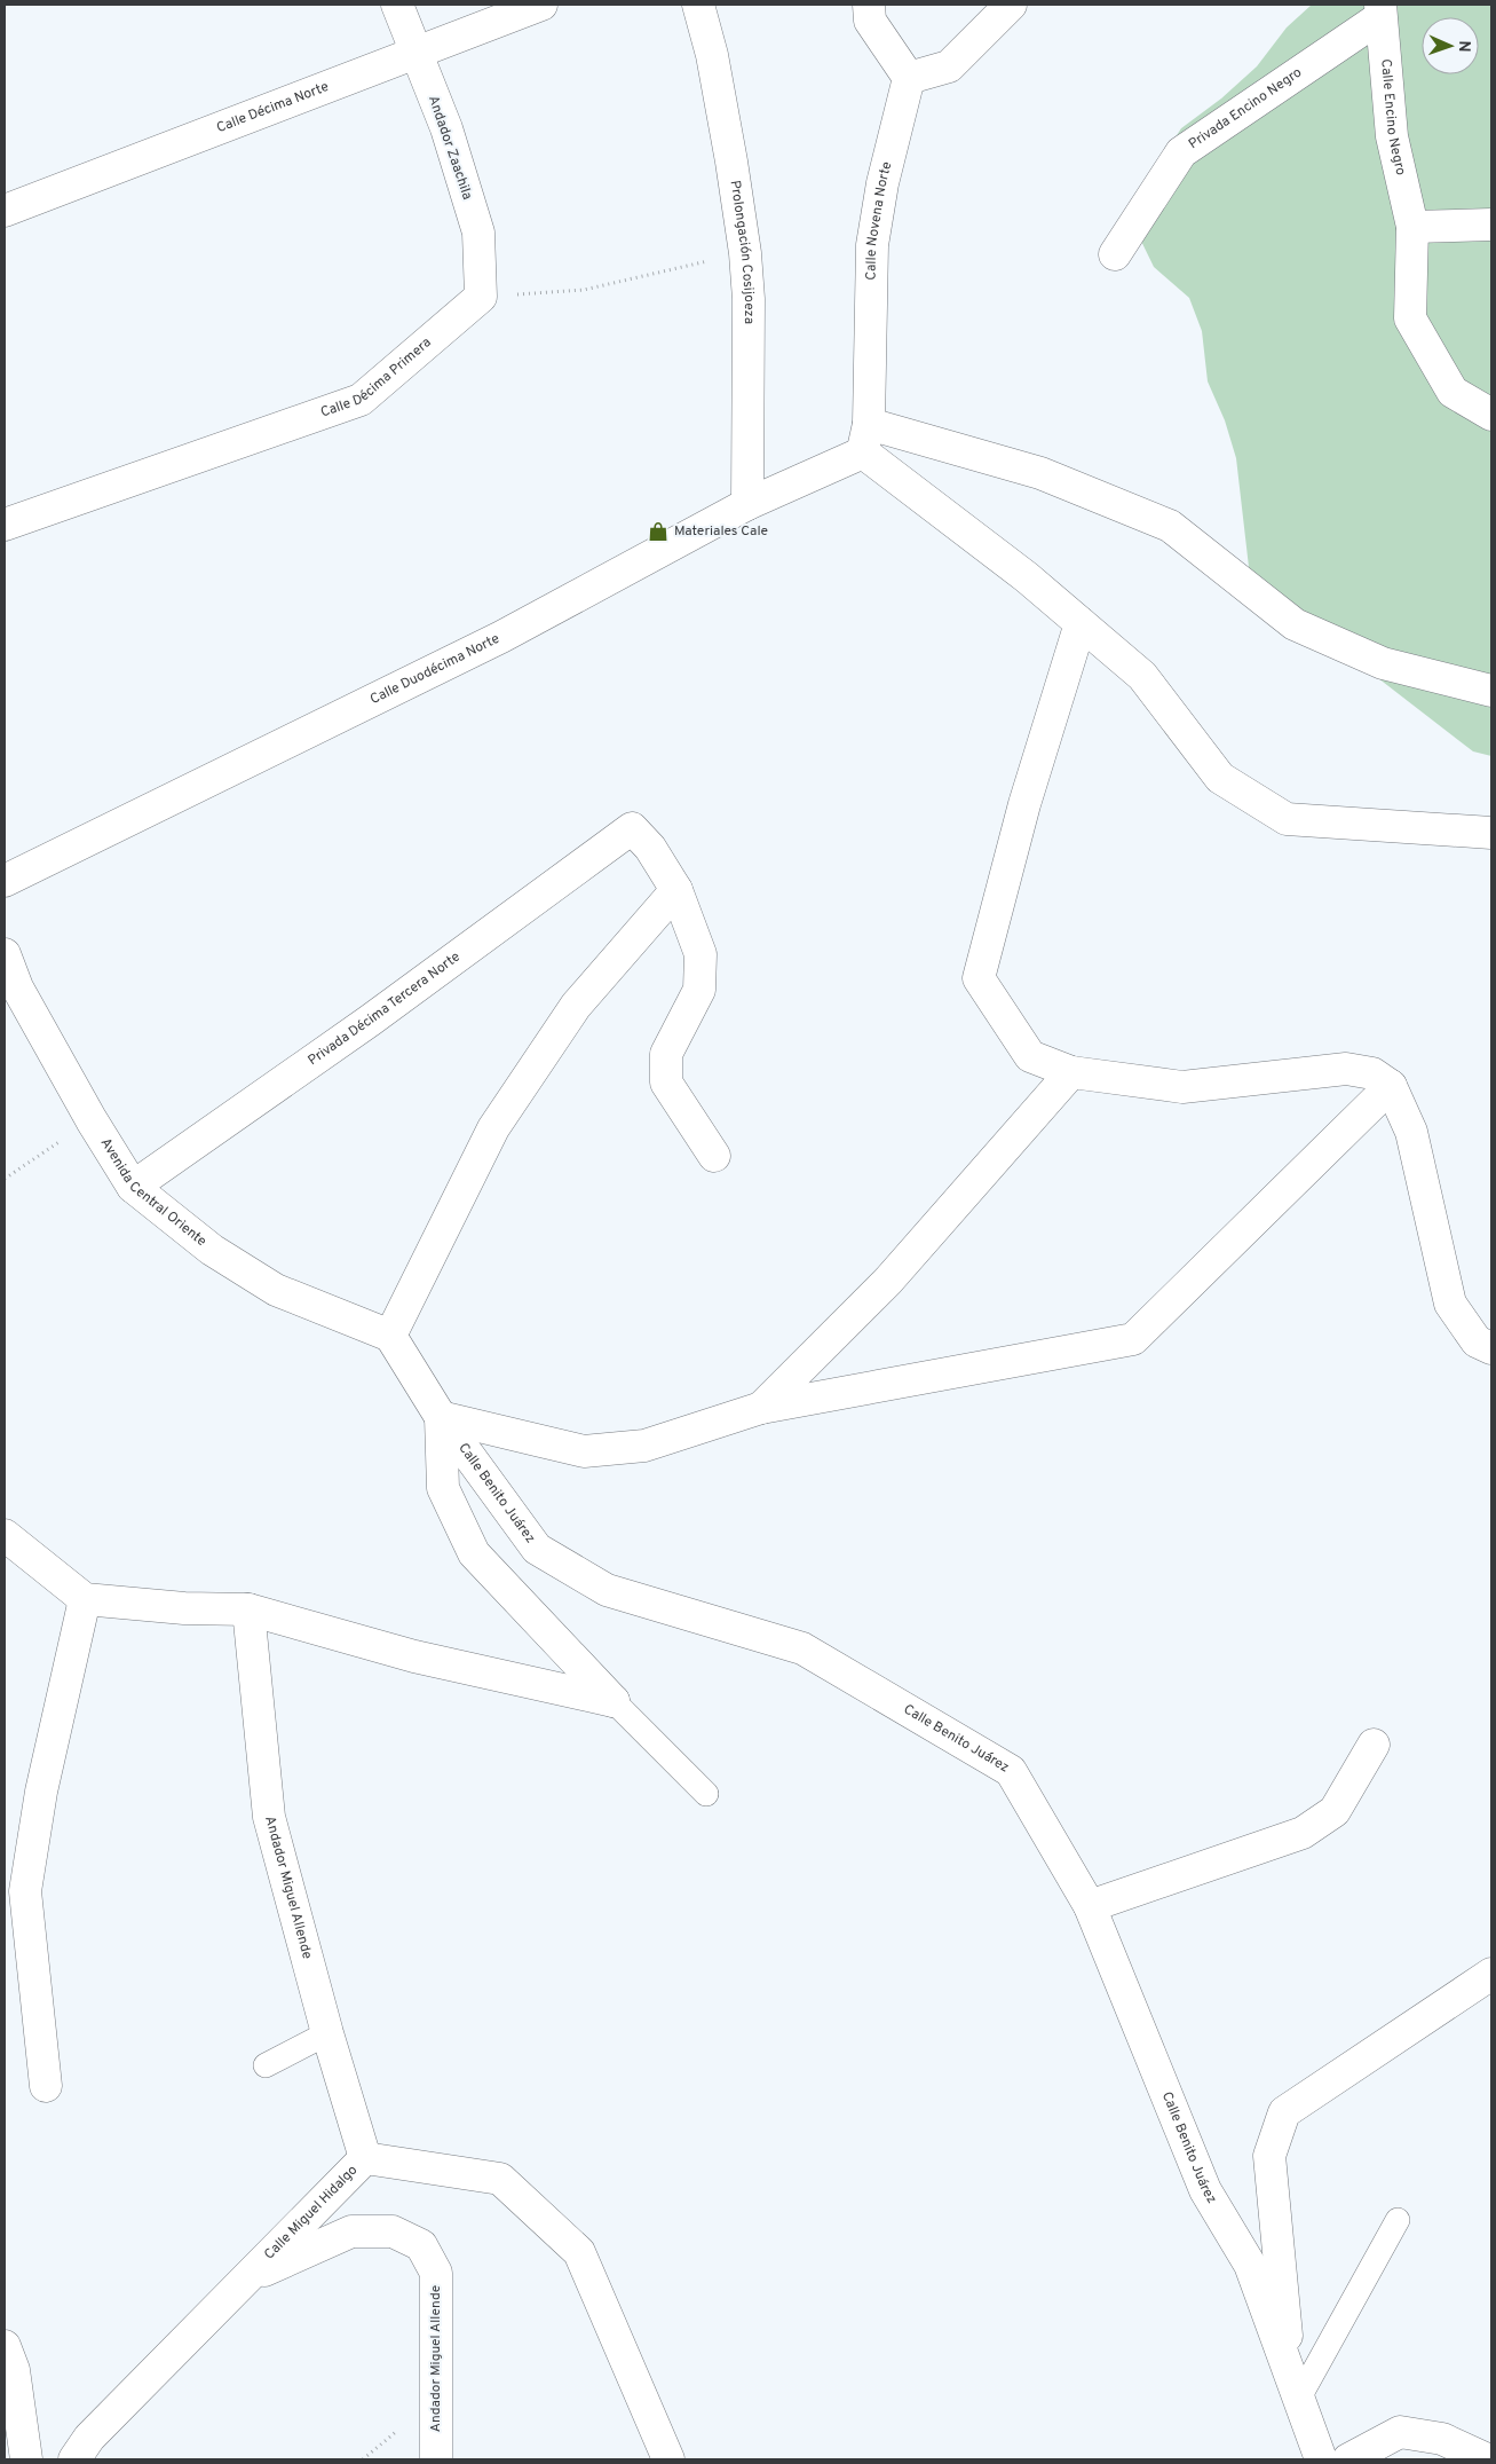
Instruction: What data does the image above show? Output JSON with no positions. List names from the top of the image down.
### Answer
{
  "streets": {
    "street": [
      "Calle Décima Norte",
      "Privada Encino Negro",
      "Calle Encino Negro",
      "Andador Zaachila",
      "Calle Novena Norte",
      "Prolongación Cosijoeza",
      "Calle Décima Primera",
      "Calle Duodécima Norte",
      "Privada Décima Tercera Norte",
      "Avenida Central Oriente",
      "Calle Benito Juárez",
      "Andador Miguel Allende",
      "Calle Miguel Hidalgo"
    ]
  },
  "crossings": [
    ["Calle Décima Norte", "Andador Zaachila"],
    ["Privada Encino Negro", "Calle Encino Negro"],
    ["Andador Zaachila", "Calle Décima Primera"],
    ["Calle Novena Norte", "Calle Duodécima Norte"],
    ["Prolongación Cosijoeza", "Calle Duodécima Norte"],
    ["Privada Décima Tercera Norte", "Avenida Central Oriente"],
    ["Avenida Central Oriente", "Calle Benito Juárez"],
    ["Andador Miguel Allende", "Calle Miguel Hidalgo"]
  ],
  "places": {
    "shop": ["Materiales Cale"]
  },
  "north": "right"
}
